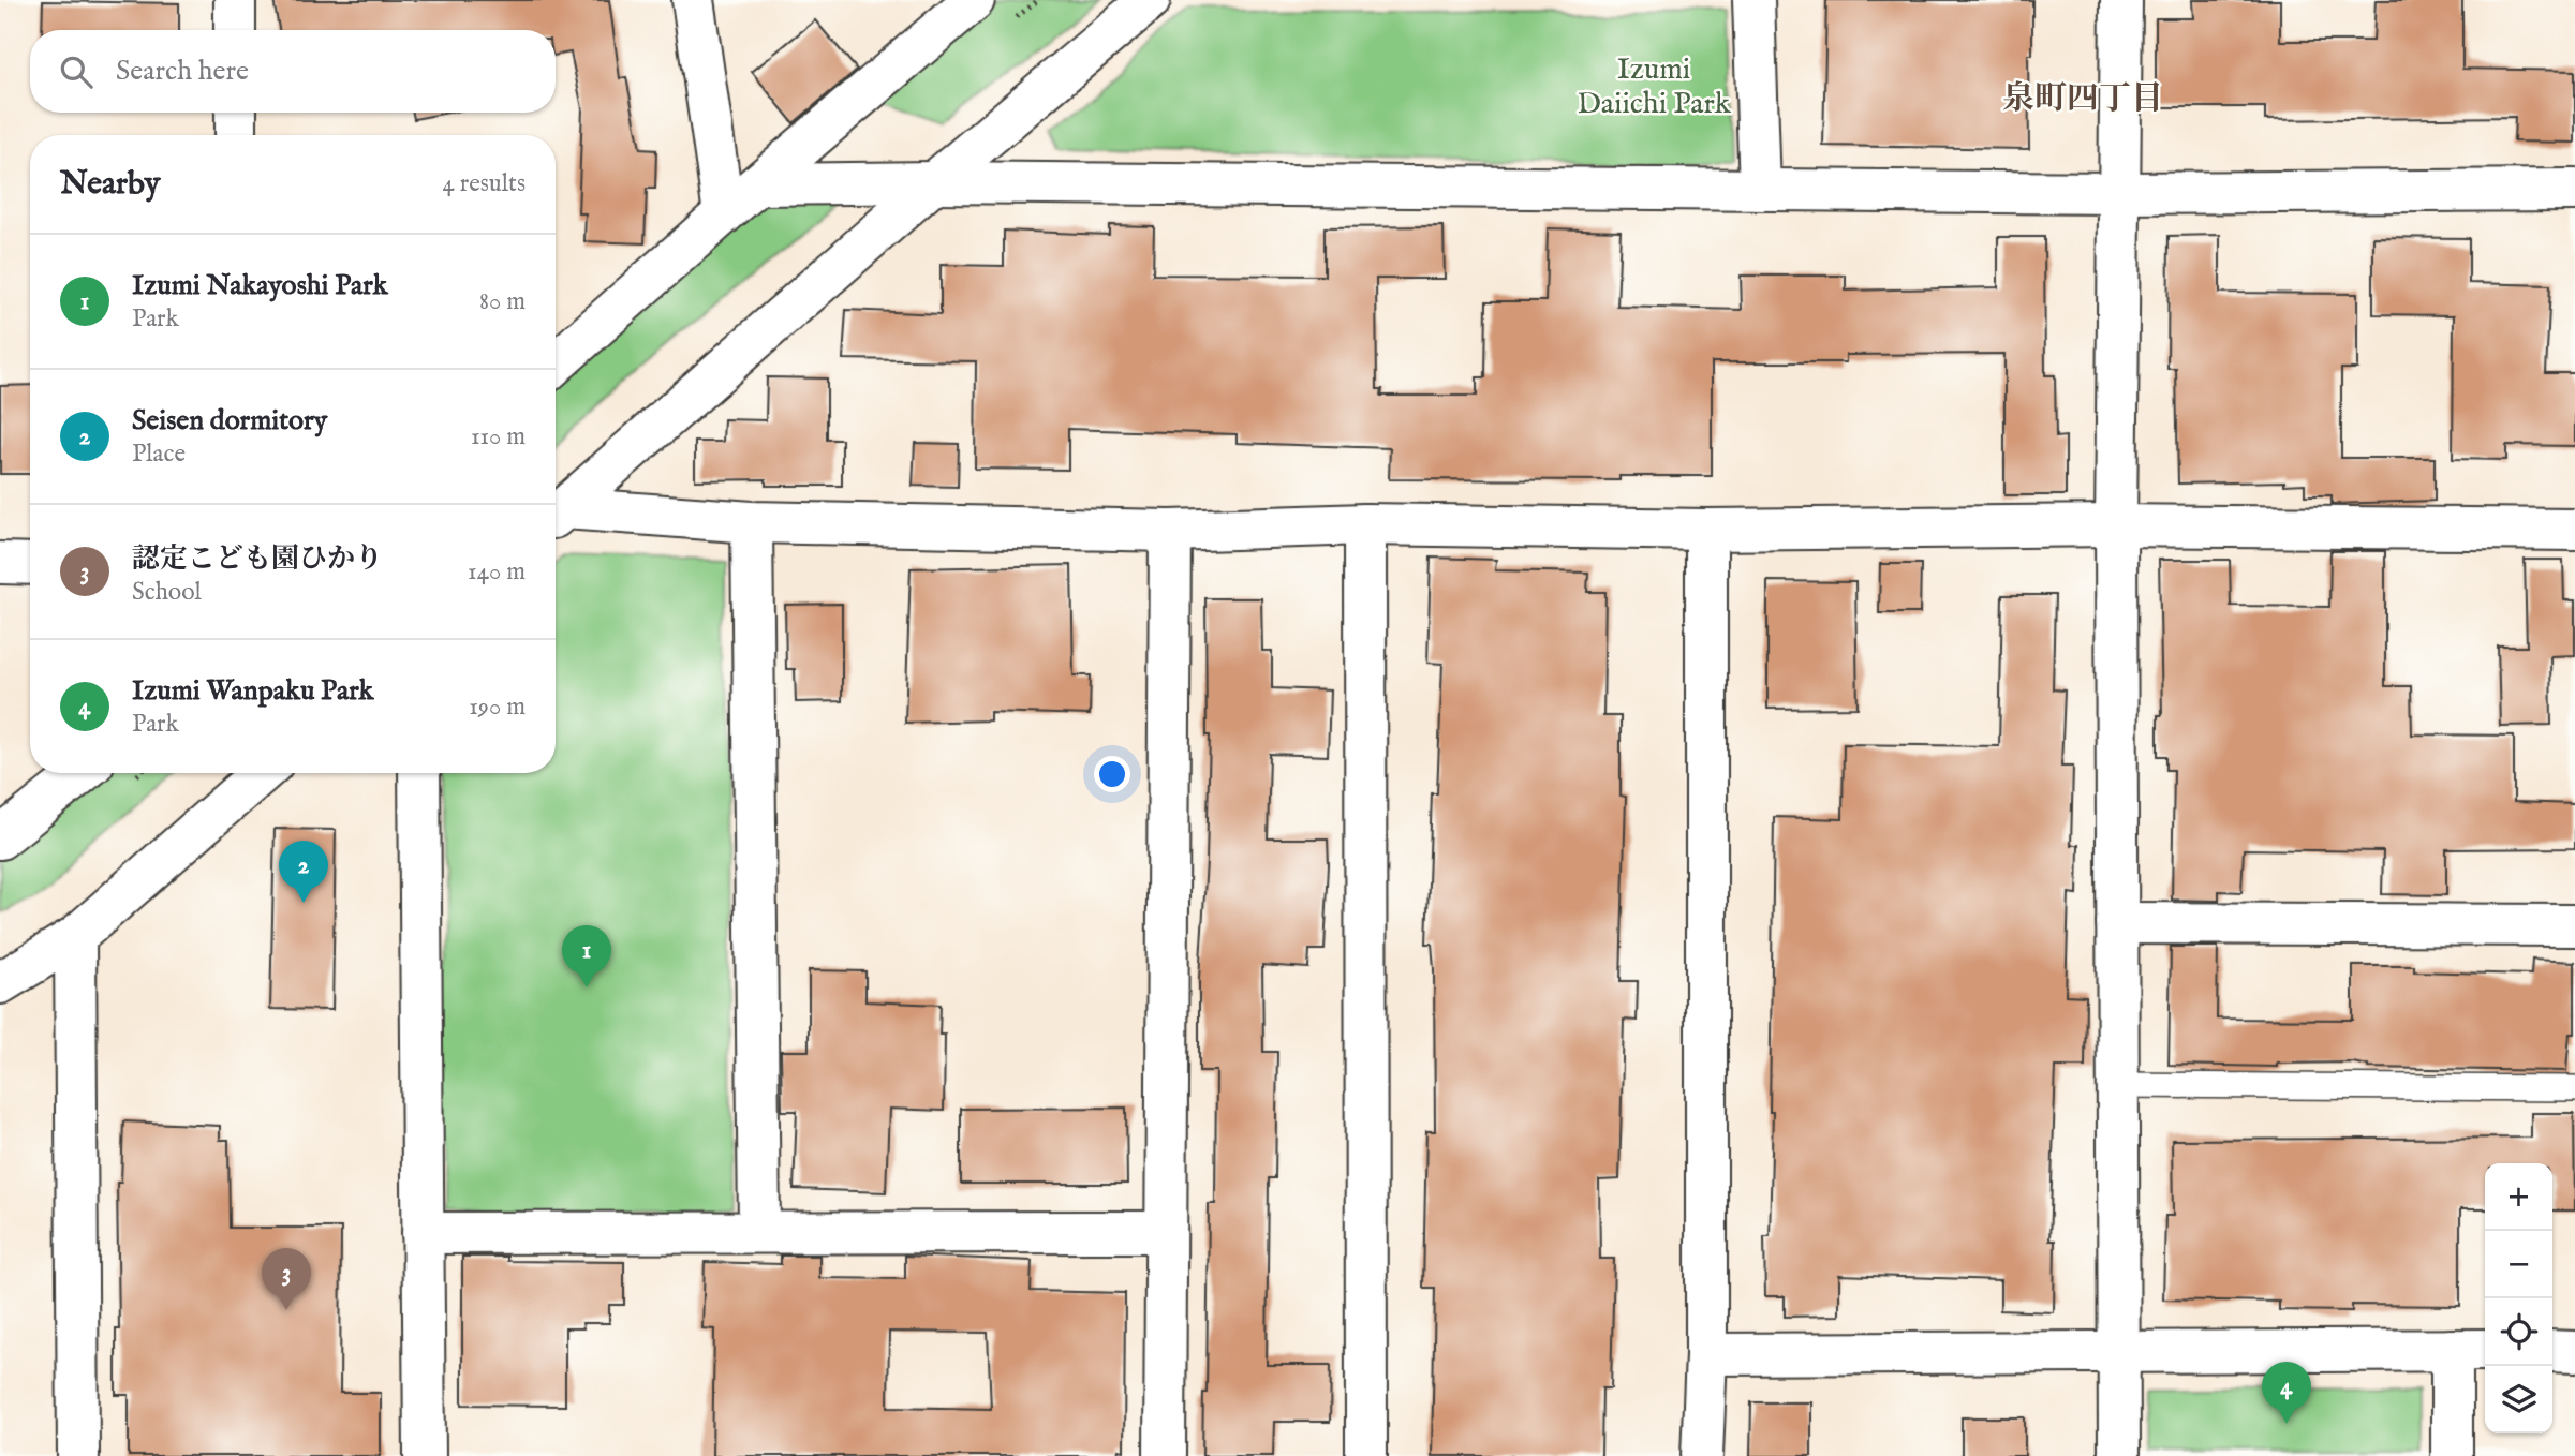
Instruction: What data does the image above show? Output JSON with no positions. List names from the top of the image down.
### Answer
{
  "districts": ["泉町四丁目"],
  "parks": ["Izumi Daiichi Park"],
  "page": {
    "search": "Search here",
    "heading": ["Nearby", "4 results"],
    "list": [
      {
        "mark": "1",
        "name": "Izumi Nakayoshi Park",
        "note": "Park",
        "value": "80 m"
      },
      {
        "mark": "2",
        "name": "Seisen dormitory",
        "note": "Place",
        "value": "110 m"
      },
      {
        "mark": "3",
        "name": "認定こども園ひかり",
        "note": "School",
        "value": "140 m"
      },
      {
        "mark": "4",
        "name": "Izumi Wanpaku Park",
        "note": "Park",
        "value": "190 m"
      }
    ],
    "pins": [
      "2",
      "1",
      "3",
      "4"
    ],
    "map_buttons": ["+", "−"]
  }
}
